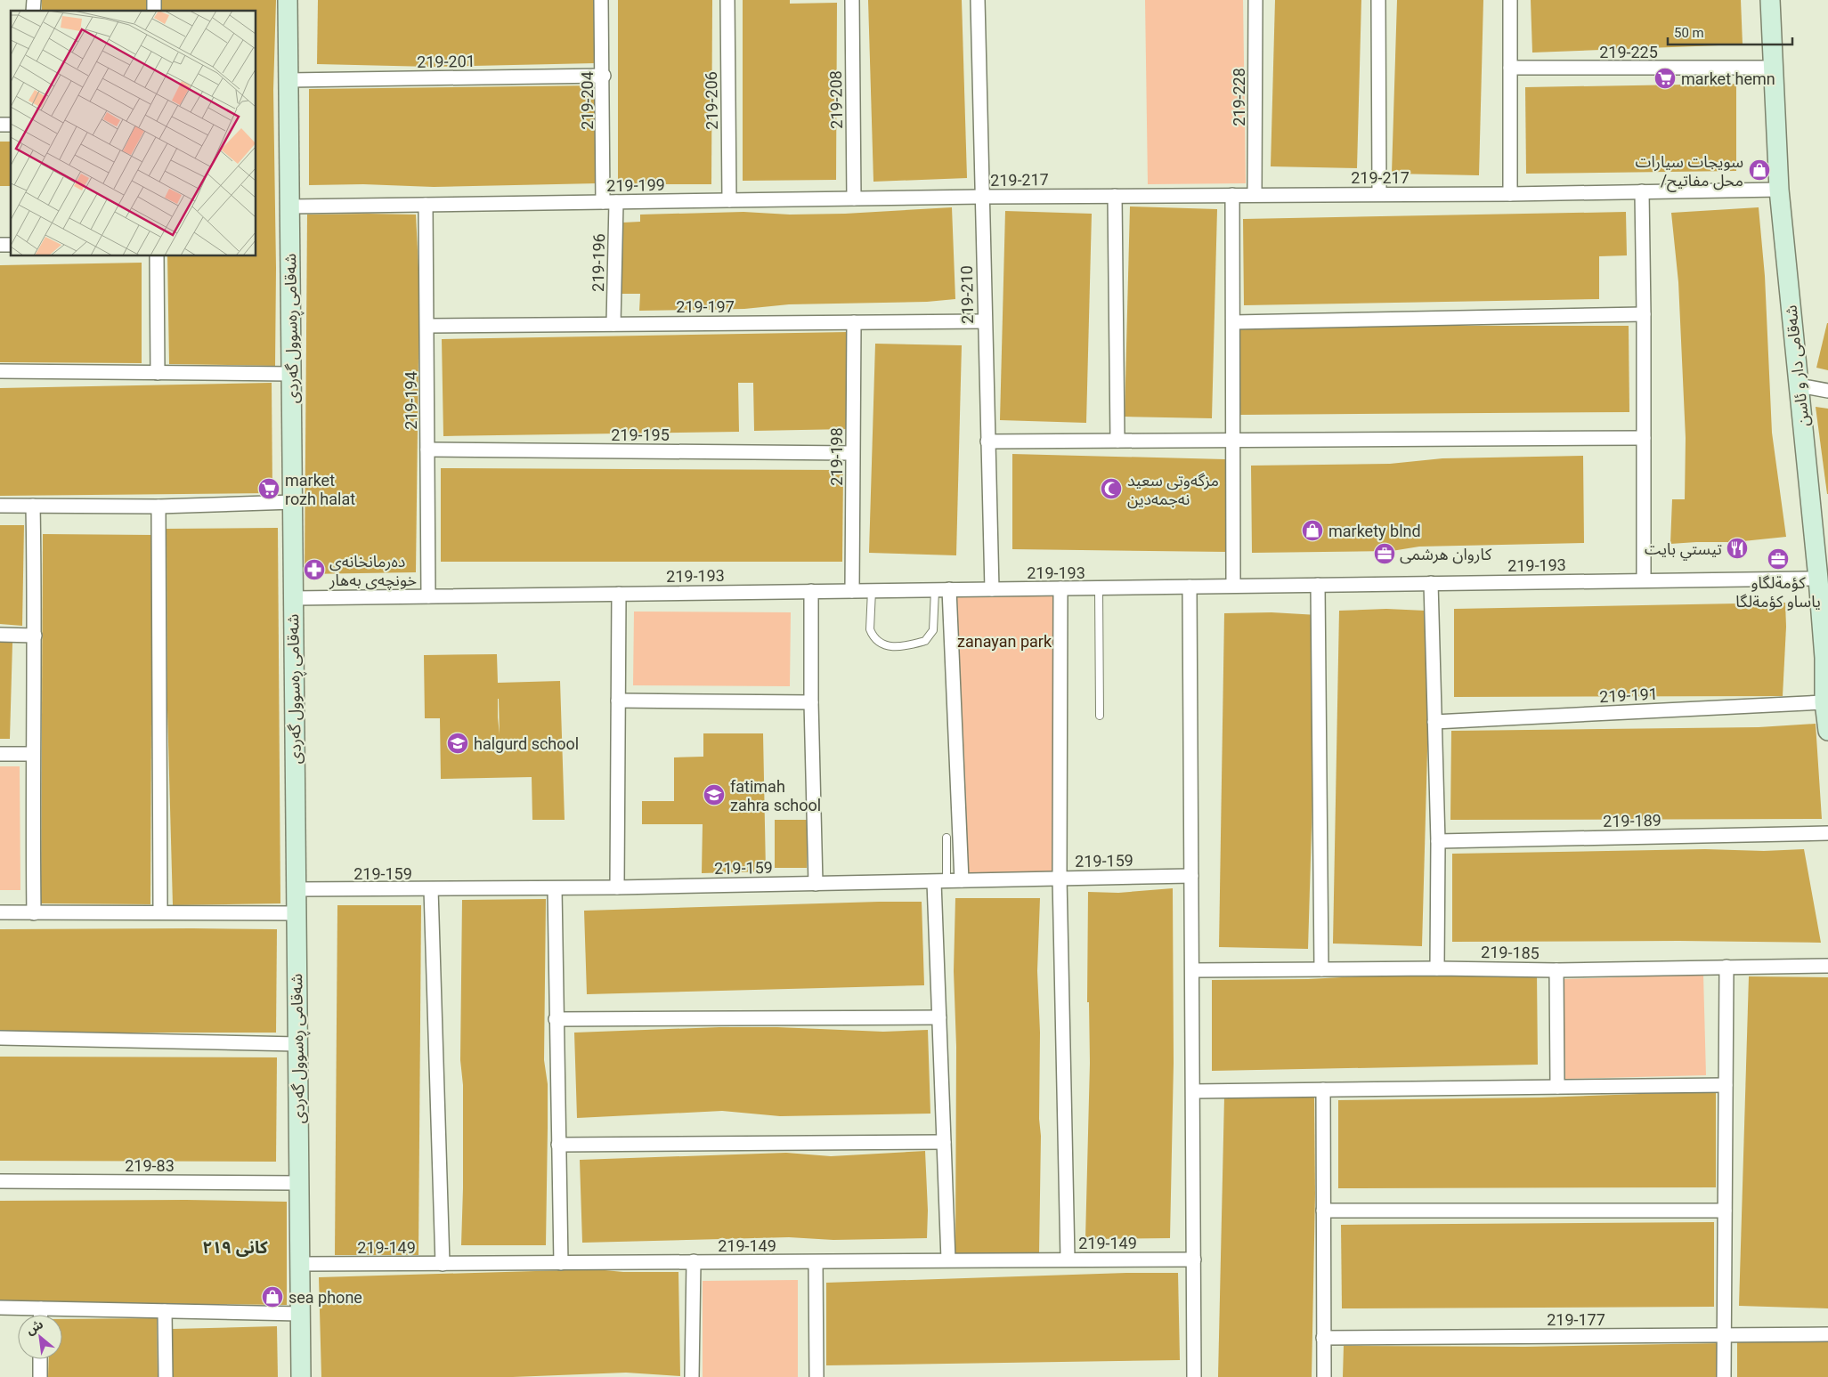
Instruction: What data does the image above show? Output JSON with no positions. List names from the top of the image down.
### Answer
{
  "streets": {
    "street": [
      "219-225",
      "219-201",
      "219-228",
      "219-208",
      "219-204",
      "219-206",
      "219-217",
      "219-199",
      "219-196",
      "219-210",
      "219-197",
      "شەقامی ڕەسوول گەردی",
      "شەقامی دار و ئاسن",
      "219-194",
      "219-195",
      "219-198",
      "219-193",
      "219-191",
      "219-189",
      "219-159",
      "219-185",
      "219-83",
      "219-149",
      "219-177"
    ]
  },
  "crossings": [
    ["219-225", "شەقامی دار و ئاسن"],
    ["219-201", "219-204"],
    ["219-201", "شەقامی ڕەسوول گەردی"],
    ["219-228", "219-217"],
    ["219-208", "219-199"],
    ["219-204", "219-199"],
    ["219-204", "219-196"],
    ["219-206", "219-199"],
    ["219-217", "219-199"],
    ["219-217", "219-210"],
    ["219-217", "شەقامی دار و ئاسن"],
    ["219-199", "219-196"],
    ["219-199", "219-210"],
    ["219-199", "شەقامی ڕەسوول گەردی"],
    ["219-199", "219-194"],
    ["219-196", "219-197"],
    ["219-210", "219-197"],
    ["219-210", "219-193"],
    ["219-197", "219-194"],
    ["219-197", "219-198"],
    ["شەقامی ڕەسوول گەردی", "219-193"],
    ["شەقامی ڕەسوول گەردی", "219-159"],
    ["شەقامی ڕەسوول گەردی", "219-83"],
    ["شەقامی ڕەسوول گەردی", "219-149"],
    ["شەقامی دار و ئاسن", "219-193"],
    ["شەقامی دار و ئاسن", "219-191"],
    ["219-194", "219-195"],
    ["219-194", "219-193"],
    ["219-195", "219-198"],
    ["219-198", "219-193"]
  ],
  "districts": ["کانی ٢١٩"],
  "parks": ["zanayan park"],
  "places": {
    "supermarket": ["market hemn", "market rozh halat"],
    "shop": ["سويجات سيارات /محل مفاتيح", "markety blnd", "sea phone"],
    "mosque": ["مزگەوتی سعید نەجمەدین"],
    "restaurant": ["تيستي بايت"],
    "office": ["كاروان هرشمی", "كؤمةلگاو ياساو كؤمةلگا"],
    "pharmacy": ["دەرمانخانەی خونچەی بەهار"],
    "school or university": ["halgurd school", "fatimah zahra school"]
  },
  "scale_bar": "50 m",
  "north": "top left"
}
